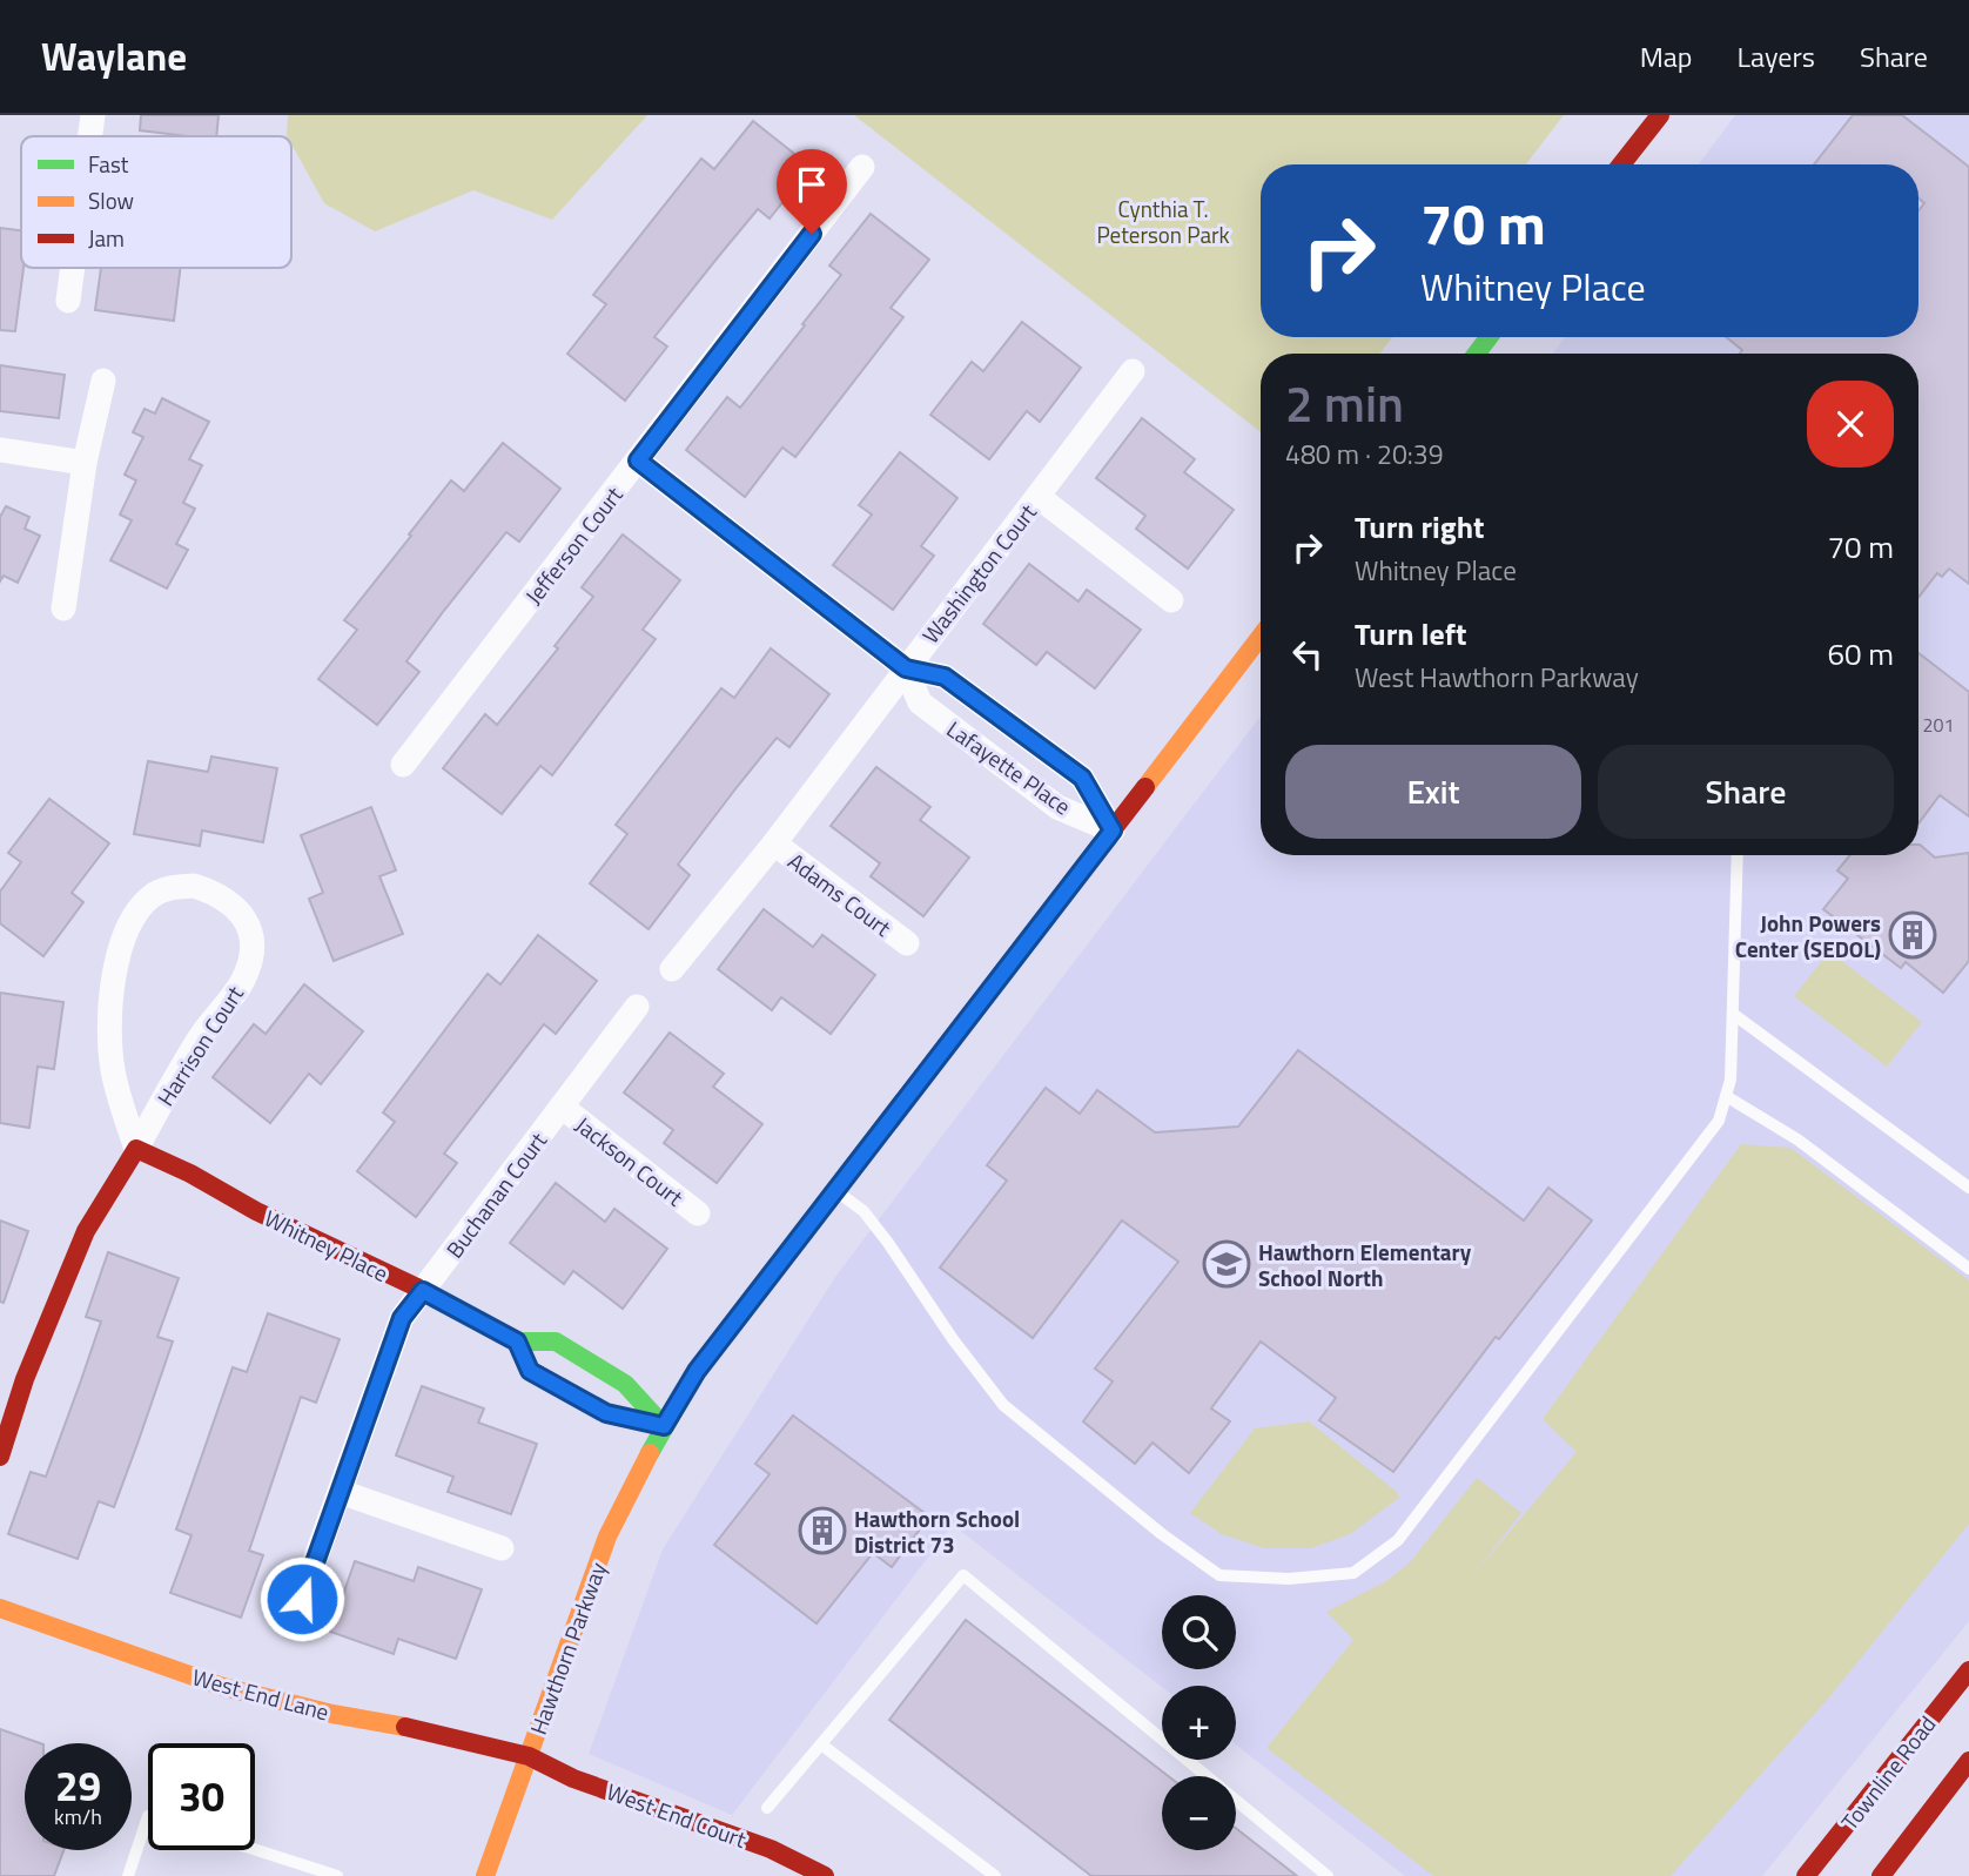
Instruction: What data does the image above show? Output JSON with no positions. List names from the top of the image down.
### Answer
{
  "streets": {
    "street": [
      "Jefferson Court",
      "Washington Court",
      "Lafayette Place",
      "Adams Court",
      "Harrison Court",
      "Jackson Court",
      "Buchanan Court",
      "Whitney Place",
      "Hawthorn Parkway",
      "West End Lane",
      "Townline Road",
      "West End Court"
    ]
  },
  "crossings": [
    ["Jefferson Court", "Lafayette Place"],
    ["Washington Court", "Lafayette Place"],
    ["Washington Court", "Adams Court"],
    ["Lafayette Place", "Hawthorn Parkway"],
    ["Harrison Court", "Whitney Place"],
    ["Jackson Court", "Buchanan Court"],
    ["Buchanan Court", "Whitney Place"],
    ["Whitney Place", "Hawthorn Parkway"],
    ["Hawthorn Parkway", "West End Lane"],
    ["Hawthorn Parkway", "West End Court"],
    ["West End Lane", "West End Court"]
  ],
  "parks": ["Cynthia T. Peterson Park"],
  "places": {
    "building": ["John Powers Center (SEDOL)", "Hawthorn School District 73"],
    "school or university": ["Hawthorn Elementary School North"]
  },
  "house_numbers": ["201"],
  "legend": ["Fast", "Slow", "Jam"],
  "page": {
    "header": "Waylane",
    "nav": ["Map", "Layers", "Share"],
    "turn": ["70 m", "Whitney Place"],
    "heading": ["2 min", "480 m · 20:39"],
    "list": [
      {
        "name": "Turn right",
        "note": "Whitney Place",
        "value": "70 m"
      },
      {
        "name": "Turn left",
        "note": "West Hawthorn Parkway",
        "value": "60 m"
      }
    ],
    "buttons": ["Exit", "Share"],
    "map_buttons": ["+", "−"],
    "speed": "29 km/h",
    "limit": "30"
  }
}
